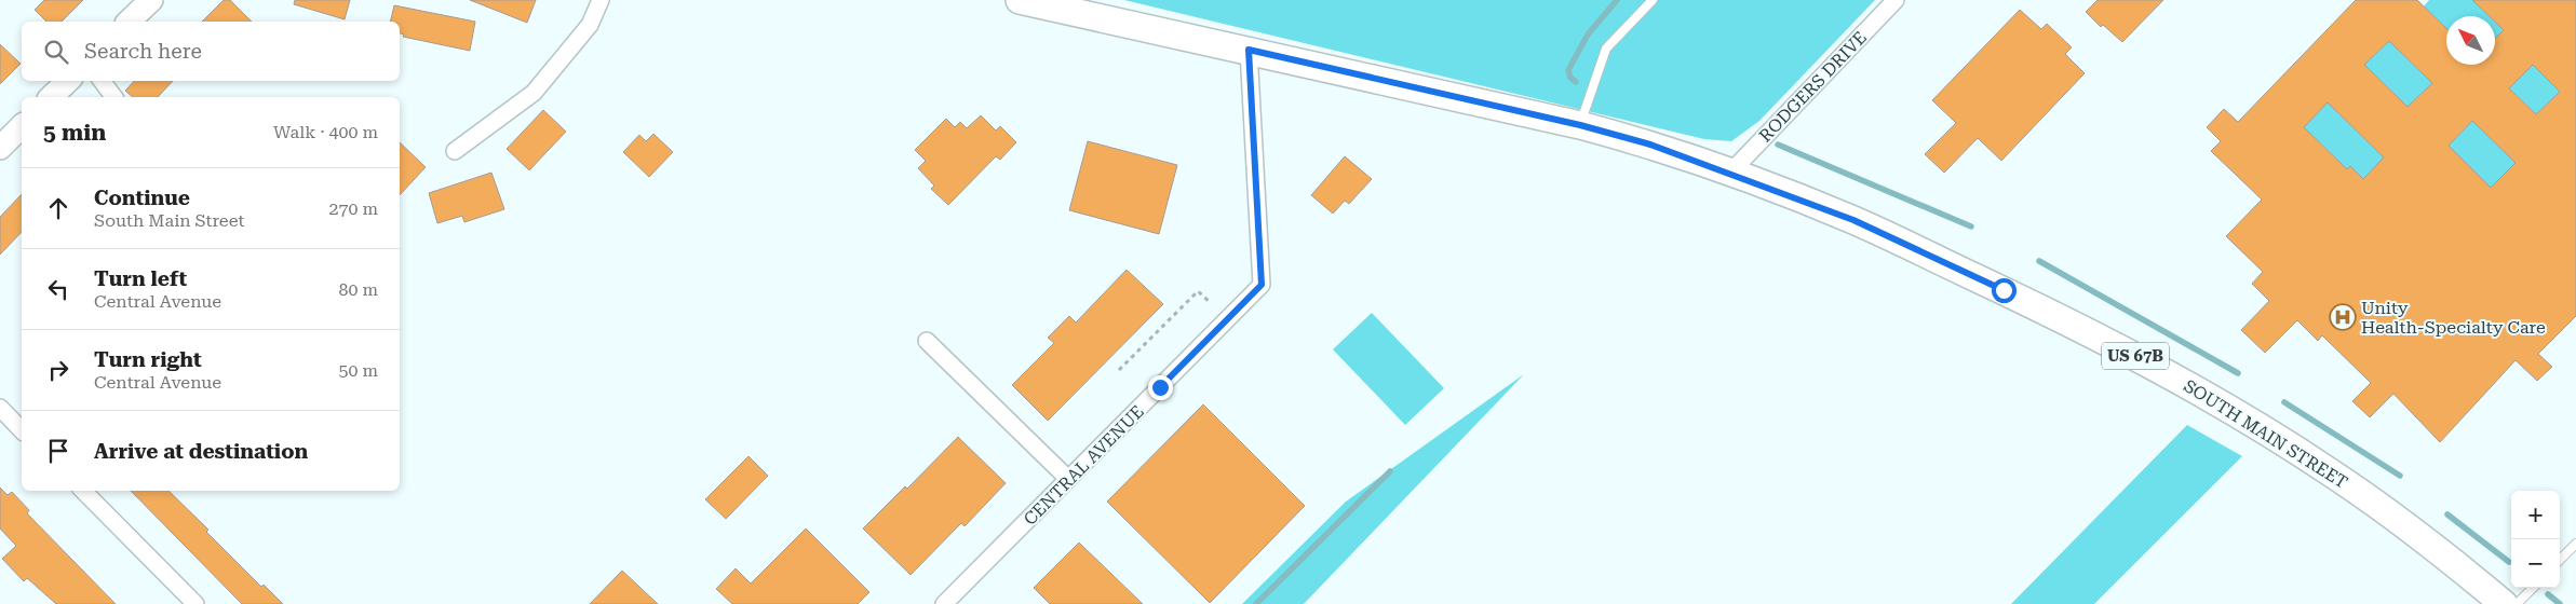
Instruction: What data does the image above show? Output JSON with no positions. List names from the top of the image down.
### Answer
{
  "streets": {
    "main road": ["US 67B", "SOUTH MAIN STREET"],
    "street": ["RODGERS DRIVE", "CENTRAL AVENUE"]
  },
  "crossings": [
    ["RODGERS DRIVE", "SOUTH MAIN STREET"],
    ["SOUTH MAIN STREET", "CENTRAL AVENUE"]
  ],
  "places": {
    "hospital": ["Unity Health-Specialty Care"]
  },
  "north": "top left",
  "page": {
    "search": "Search here",
    "heading": ["5 min", "Walk · 400 m"],
    "list": [
      ["Continue", "South Main Street", "270 m"],
      ["Turn left", "Central Avenue", "80 m"],
      ["Turn right", "Central Avenue", "50 m"],
      "Arrive at destination"
    ],
    "map_buttons": ["+", "−"]
  }
}
